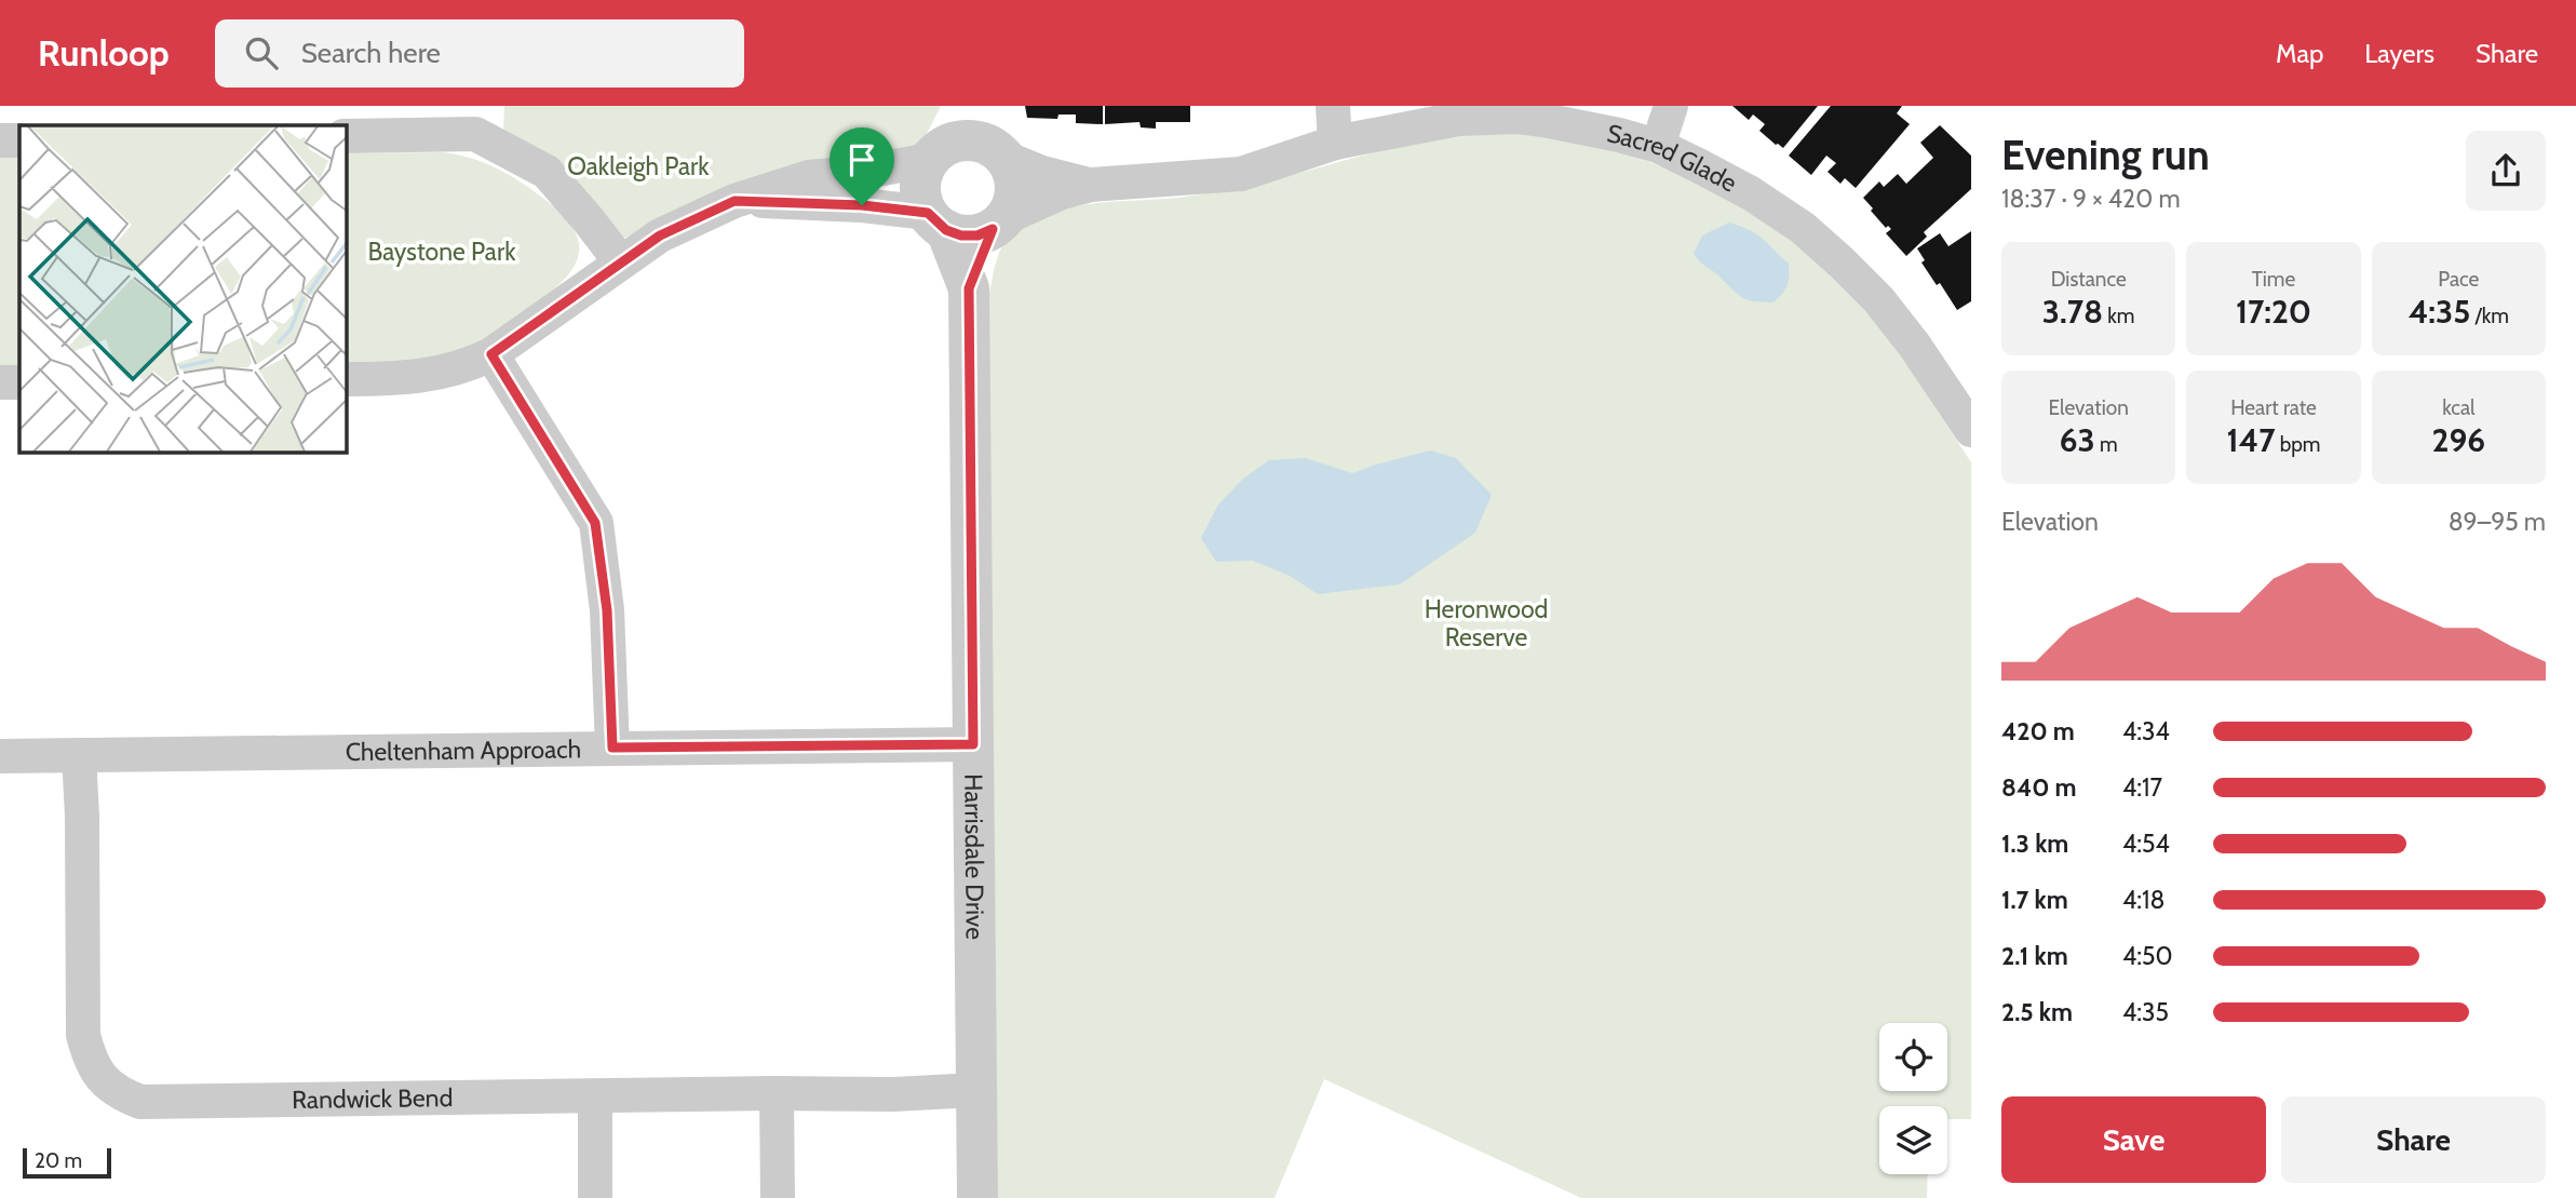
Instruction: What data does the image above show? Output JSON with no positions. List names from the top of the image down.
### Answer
{
  "streets": {
    "street": [
      "Sacred Glade",
      "Cheltenham Approach",
      "Harrisdale Drive",
      "Randwick Bend"
    ]
  },
  "crossings": [
    ["Sacred Glade", "Harrisdale Drive"],
    ["Cheltenham Approach", "Harrisdale Drive"],
    ["Cheltenham Approach", "Randwick Bend"],
    ["Harrisdale Drive", "Randwick Bend"]
  ],
  "parks": ["Oakleigh Park", "Baystone Park", "Heronwood Reserve"],
  "scale_bar": "20 m",
  "page": {
    "header": "Runloop",
    "search": "Search here",
    "nav": ["Map", "Layers", "Share"],
    "heading": ["Evening run", "18:37 · 9 × 420 m"],
    "stats": [
      ["Distance", "3.78 km"],
      ["Time", "17:20"],
      ["Pace", "4:35 /km"],
      ["Elevation", "63 m"],
      ["Heart rate", "147 bpm"],
      ["kcal", "296"]
    ],
    "chart": ["Elevation", "89–95 m"],
    "list": [
      {
        "name": "420 m",
        "note": "4:34"
      },
      {
        "name": "840 m",
        "note": "4:17"
      },
      {
        "name": "1.3 km",
        "note": "4:54"
      },
      {
        "name": "1.7 km",
        "note": "4:18"
      },
      {
        "name": "2.1 km",
        "note": "4:50"
      },
      {
        "name": "2.5 km",
        "note": "4:35"
      }
    ],
    "buttons": ["Save", "Share"],
    "scale": "20 m"
  }
}
